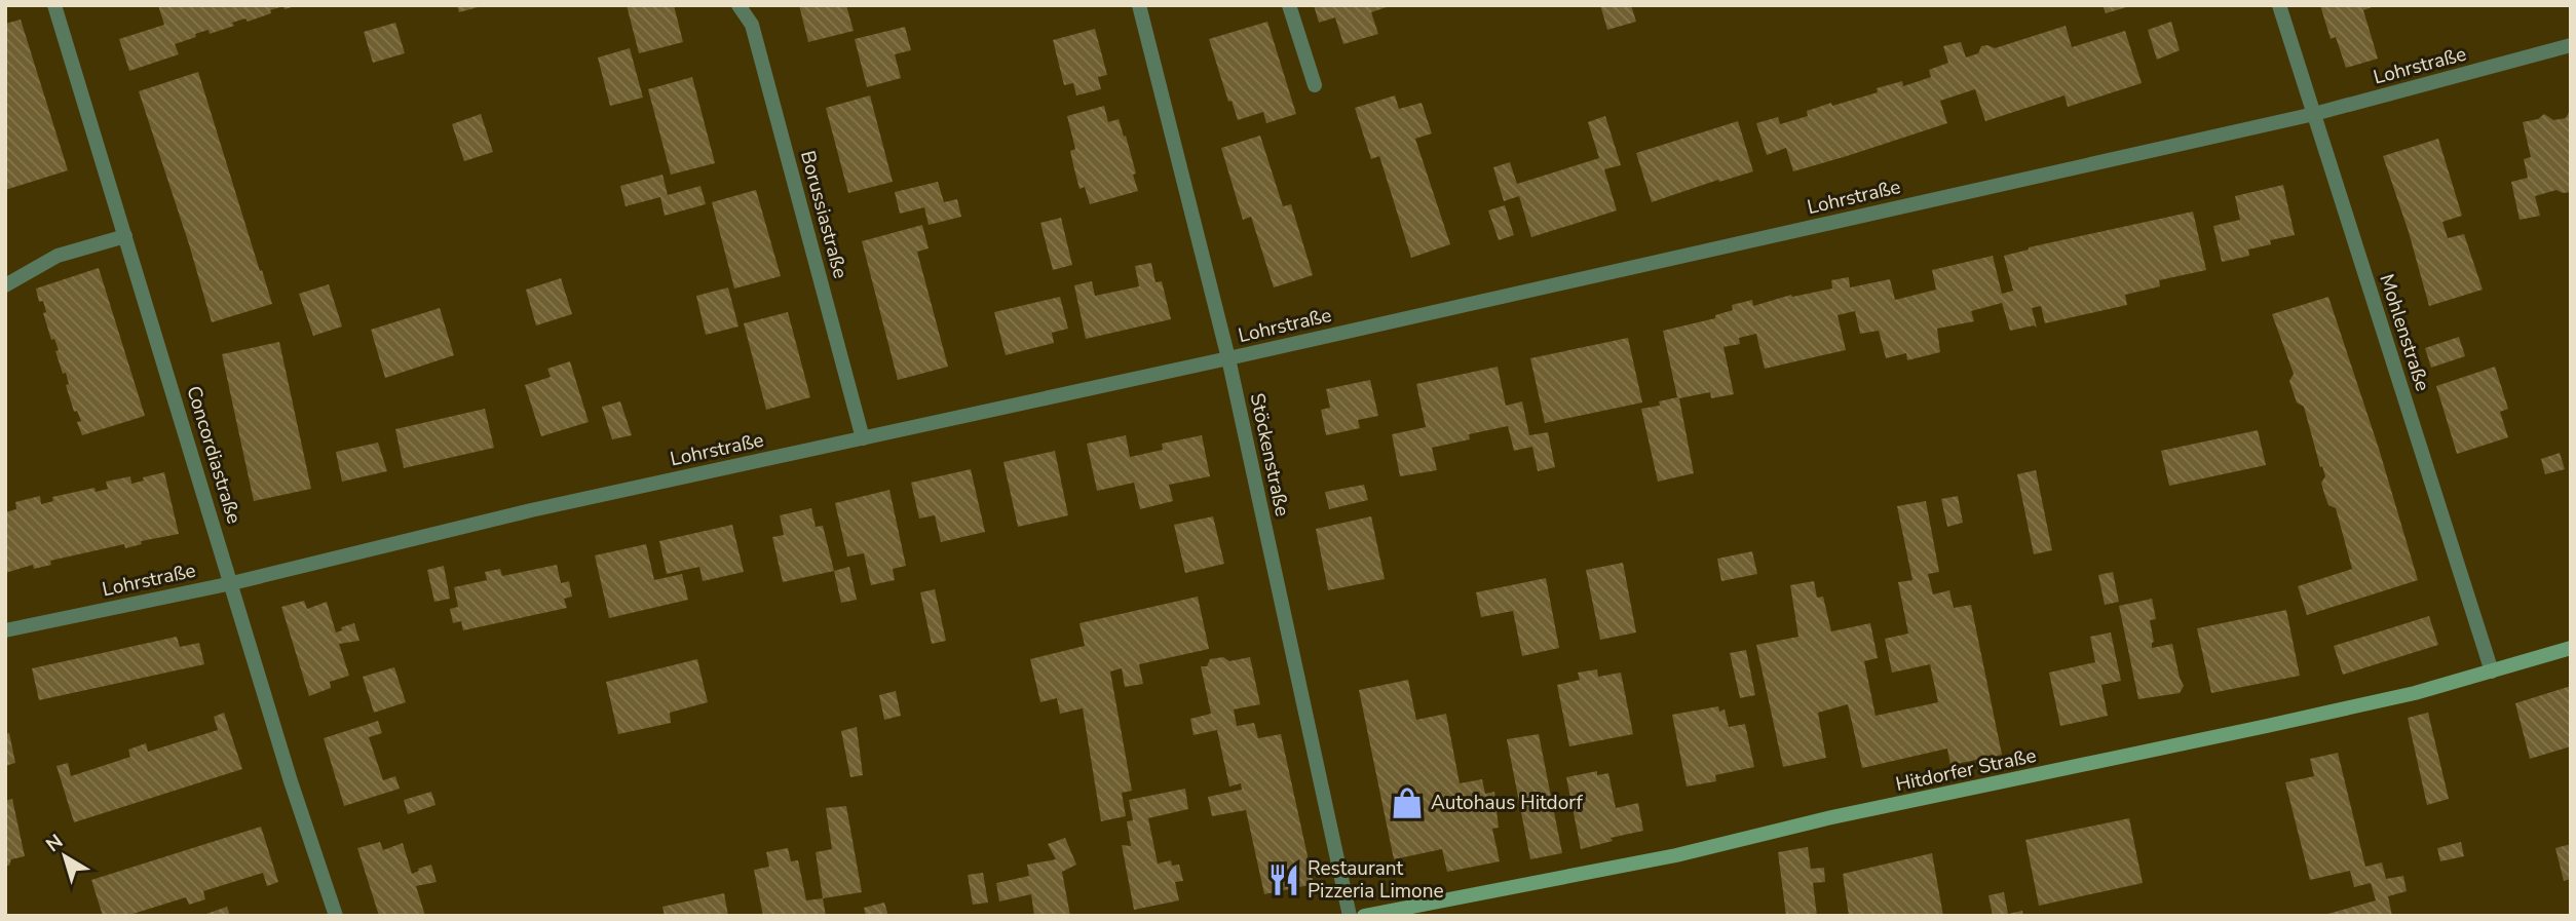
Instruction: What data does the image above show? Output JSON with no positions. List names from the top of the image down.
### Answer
{
  "streets": {
    "street": [
      "Lohrstraße",
      "Borussiastraße",
      "Mohlenstraße",
      "Concordiastraße",
      "Stöckenstraße",
      "Hitdorfer Straße"
    ]
  },
  "crossings": [
    ["Lohrstraße", "Borussiastraße"],
    ["Lohrstraße", "Mohlenstraße"],
    ["Lohrstraße", "Concordiastraße"],
    ["Lohrstraße", "Stöckenstraße"],
    ["Mohlenstraße", "Hitdorfer Straße"]
  ],
  "places": {
    "shop": ["Autohaus Hitdorf"],
    "restaurant": ["Restaurant Pizzeria Limone"]
  },
  "north": "top left"
}
